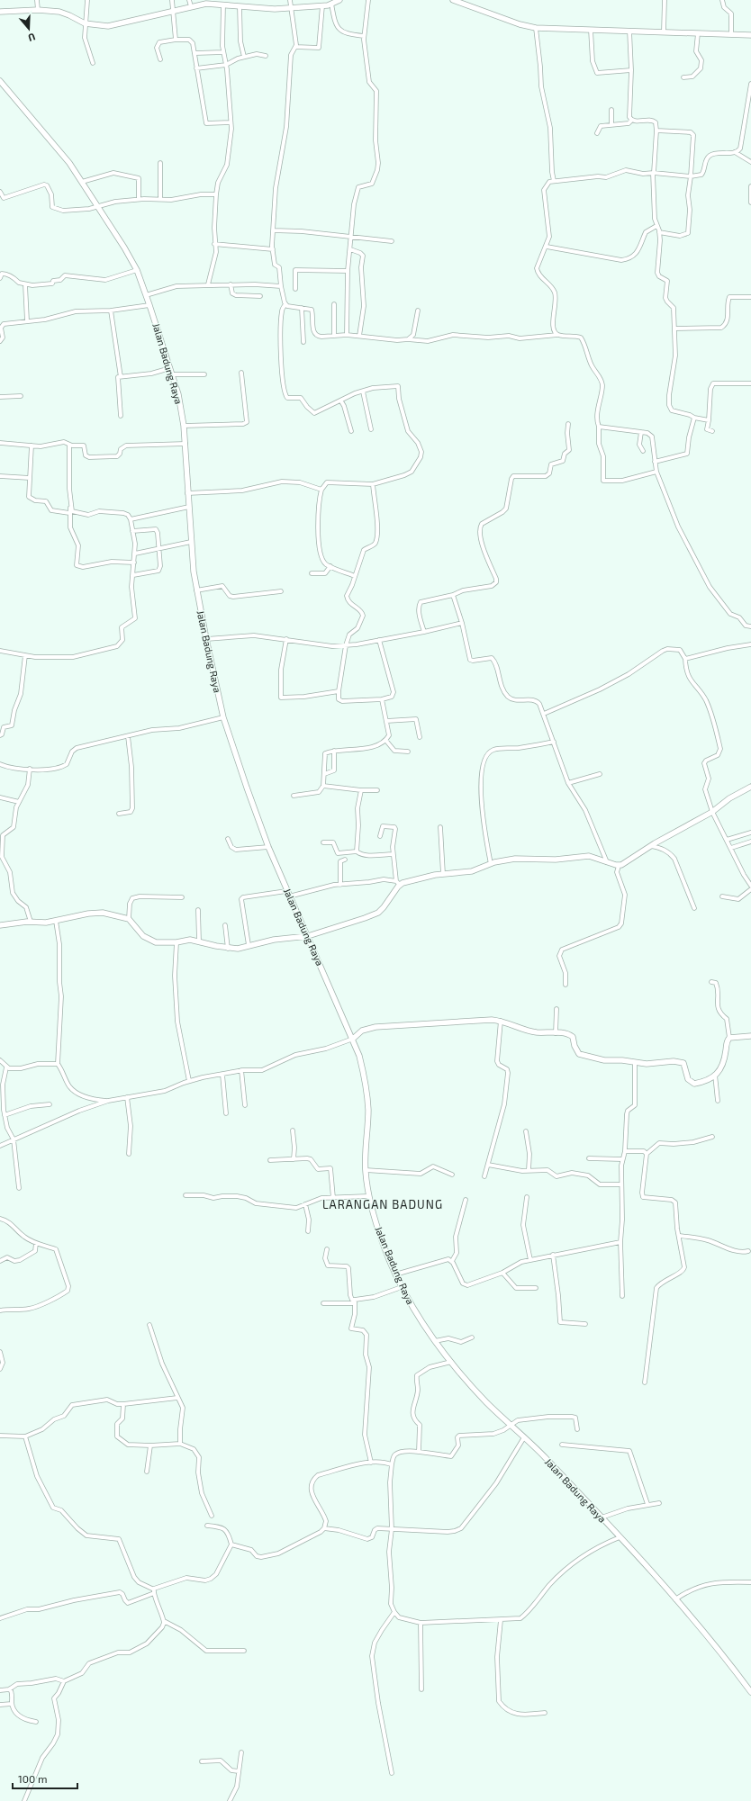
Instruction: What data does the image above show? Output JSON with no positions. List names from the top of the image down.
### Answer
{
  "streets": {
    "street": ["Jalan Badung Raya"]
  },
  "districts": ["LARANGAN BADUNG"],
  "scale_bar": "100 m",
  "north": "bottom"
}
